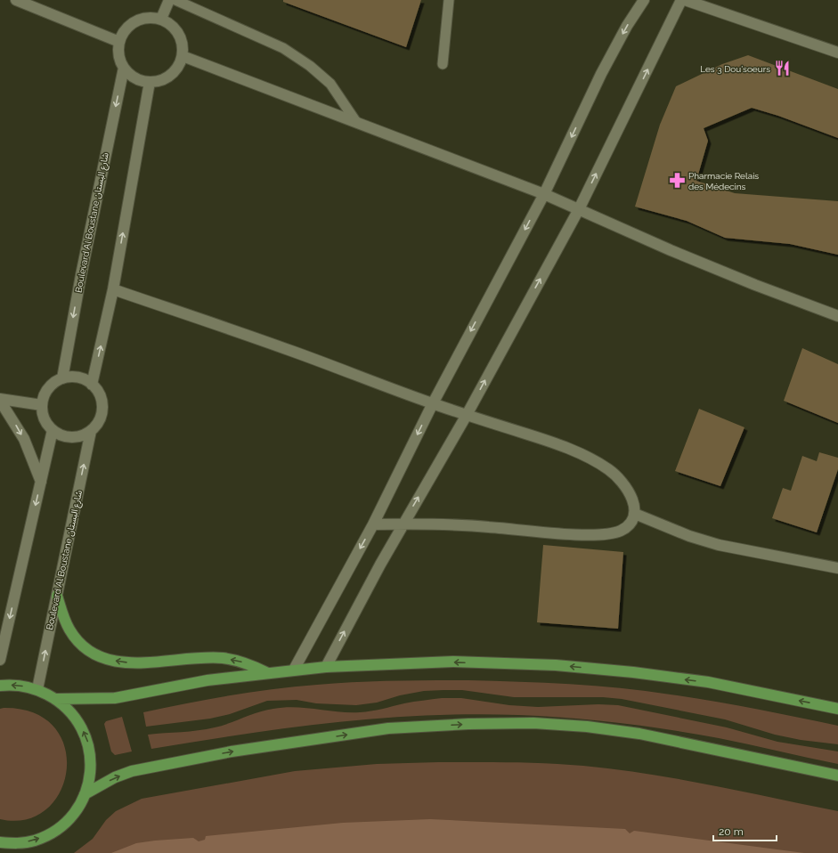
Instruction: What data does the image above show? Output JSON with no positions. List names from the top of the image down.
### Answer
{
  "streets": {
    "street": ["Boulevard Al Boustane شارع البستان"]
  },
  "places": {
    "restaurant": ["Les 3 Dou'soeurs"],
    "pharmacy": ["Pharmacie Relais des Médecins"]
  },
  "scale_bar": "20 m"
}
